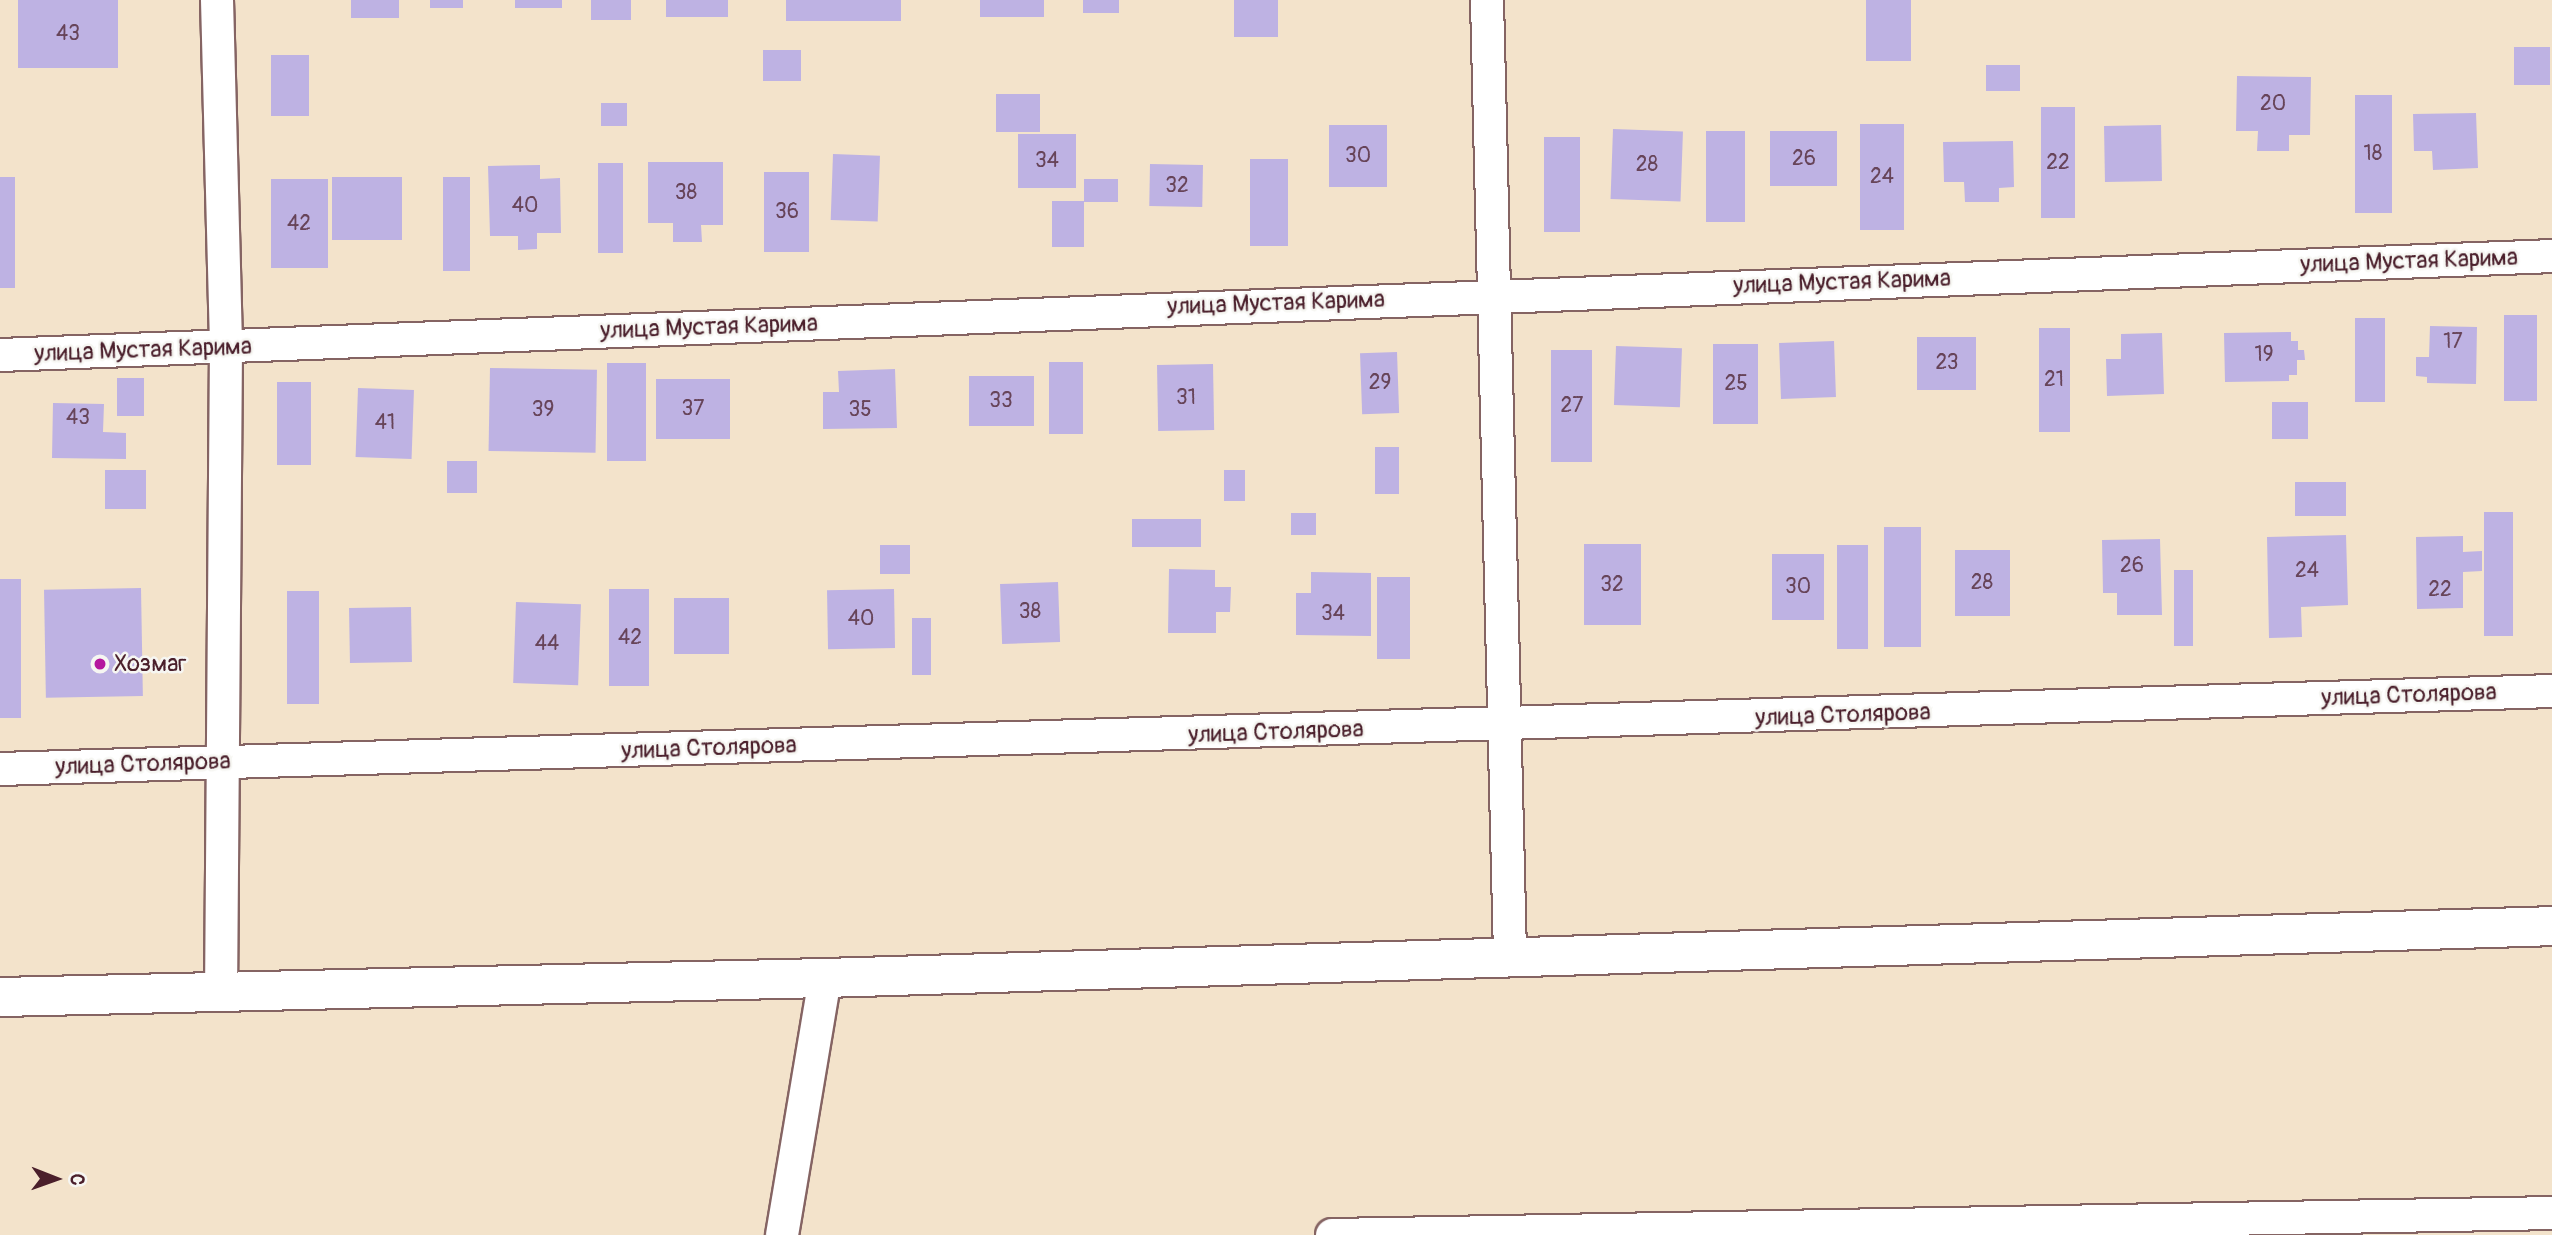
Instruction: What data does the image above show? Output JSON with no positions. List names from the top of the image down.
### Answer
{
  "streets": {
    "street": ["улица Мустая Карима", "улица Столярова"]
  },
  "places": ["Хозмаг"],
  "house_numbers": [
    "43",
    "20",
    "18",
    "30",
    "26",
    "34",
    "22",
    "28",
    "24",
    "32",
    "38",
    "40",
    "36",
    "42",
    "17",
    "19",
    "23",
    "21",
    "29",
    "25",
    "31",
    "33",
    "27",
    "37",
    "39",
    "35",
    "43",
    "41",
    "26",
    "24",
    "28",
    "32",
    "30",
    "22",
    "38",
    "34",
    "40",
    "42",
    "44"
  ],
  "north": "right"
}
